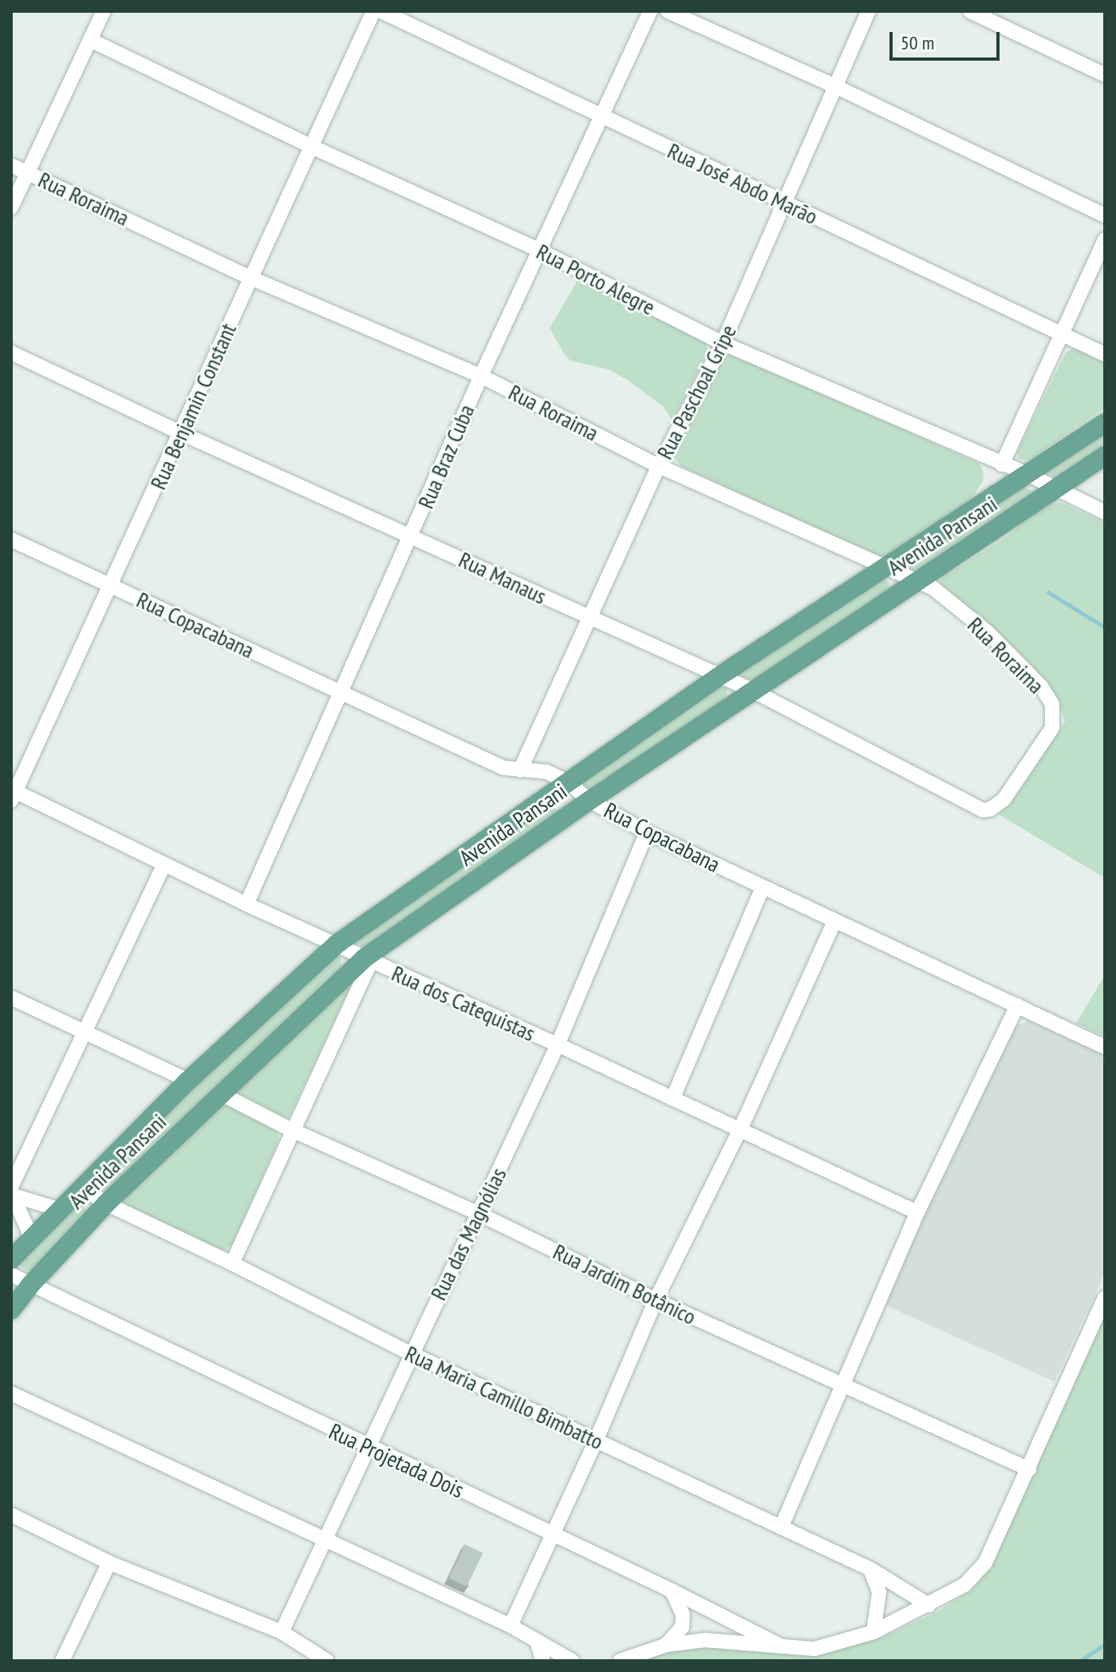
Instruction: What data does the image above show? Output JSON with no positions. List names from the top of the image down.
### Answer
{
  "streets": {
    "main road": ["Avenida Pansani"],
    "street": [
      "Rua José Abdo Marão",
      "Rua Roraima",
      "Rua Porto Alegre",
      "Rua Paschoal Gripe",
      "Rua Benjamin Constant",
      "Rua Braz Cuba",
      "Rua Manaus",
      "Rua Copacabana",
      "Rua dos Catequistas",
      "Rua das Magnólias",
      "Rua Jardim Botânico",
      "Rua Maria Camillo Bimbatto",
      "Rua Projetada Dois"
    ]
  },
  "crossings": [
    ["Rua José Abdo Marão", "Rua Paschoal Gripe"],
    ["Rua José Abdo Marão", "Rua Braz Cuba"],
    ["Rua Roraima", "Rua Paschoal Gripe"],
    ["Rua Roraima", "Rua Benjamin Constant"],
    ["Rua Roraima", "Rua Braz Cuba"],
    ["Rua Roraima", "Avenida Pansani"],
    ["Rua Roraima", "Rua Manaus"],
    ["Rua Porto Alegre", "Rua Paschoal Gripe"],
    ["Rua Porto Alegre", "Rua Benjamin Constant"],
    ["Rua Porto Alegre", "Rua Braz Cuba"],
    ["Rua Porto Alegre", "Avenida Pansani"],
    ["Rua Paschoal Gripe", "Rua Manaus"],
    ["Rua Paschoal Gripe", "Rua Copacabana"],
    ["Rua Benjamin Constant", "Rua Manaus"],
    ["Rua Benjamin Constant", "Rua Copacabana"],
    ["Rua Benjamin Constant", "Rua dos Catequistas"],
    ["Rua Braz Cuba", "Rua Manaus"],
    ["Rua Braz Cuba", "Rua Copacabana"],
    ["Rua Braz Cuba", "Rua dos Catequistas"],
    ["Avenida Pansani", "Rua Manaus"],
    ["Avenida Pansani", "Rua Copacabana"],
    ["Avenida Pansani", "Rua dos Catequistas"],
    ["Avenida Pansani", "Rua Jardim Botânico"],
    ["Avenida Pansani", "Rua Maria Camillo Bimbatto"],
    ["Avenida Pansani", "Rua Projetada Dois"],
    ["Rua Copacabana", "Rua das Magnólias"],
    ["Rua dos Catequistas", "Rua das Magnólias"],
    ["Rua das Magnólias", "Rua Jardim Botânico"],
    ["Rua das Magnólias", "Rua Maria Camillo Bimbatto"],
    ["Rua das Magnólias", "Rua Projetada Dois"]
  ],
  "scale_bar": "50 m"
}
